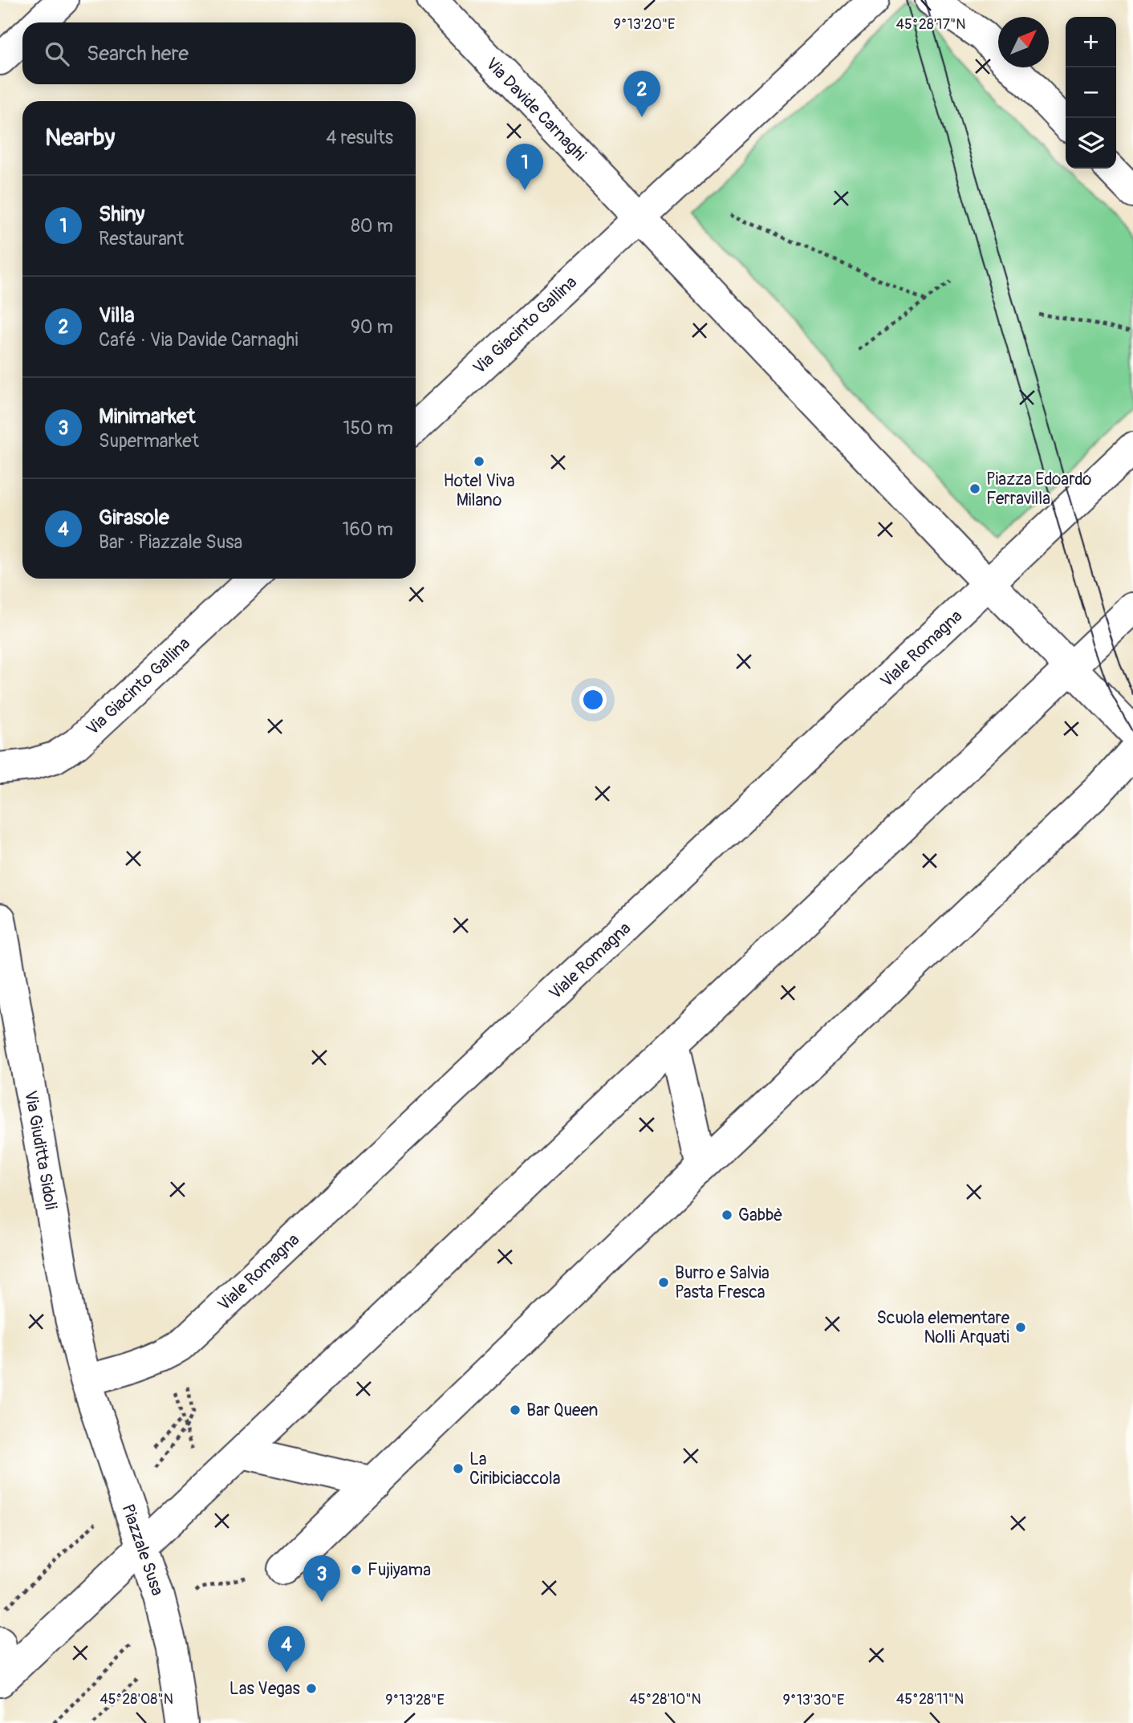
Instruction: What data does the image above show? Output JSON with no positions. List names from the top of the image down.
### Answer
{
  "streets": {
    "street": [
      "Via Davide Carnaghi",
      "Via Giacinto Gallina",
      "Viale Romagna",
      "Via Giuditta Sidoli",
      "Piazzale Susa"
    ]
  },
  "crossings": [
    ["Via Davide Carnaghi", "Via Giacinto Gallina"],
    ["Viale Romagna", "Via Giuditta Sidoli"],
    ["Viale Romagna", "Piazzale Susa"],
    ["Via Giuditta Sidoli", "Piazzale Susa"]
  ],
  "places": [
    "Hotel Viva Milano",
    "Piazza Edoardo Ferravilla",
    "Gabbè",
    "Burro e Salvia Pasta Fresca",
    "Scuola elementare Nolli Arquati",
    "Bar Queen",
    "La Ciribiciaccola",
    "Fujiyama",
    "Las Vegas"
  ],
  "north": "top right",
  "page": {
    "map_buttons": ["+", "−"],
    "search": "Search here",
    "pins": [
      "2",
      "1",
      "3",
      "4"
    ],
    "heading": ["Nearby", "4 results"],
    "list": [
      {
        "mark": "1",
        "name": "Shiny",
        "note": "Restaurant",
        "value": "80 m"
      },
      {
        "mark": "2",
        "name": "Villa",
        "note": "Café · Via Davide Carnaghi",
        "value": "90 m"
      },
      {
        "mark": "3",
        "name": "Minimarket",
        "note": "Supermarket",
        "value": "150 m"
      },
      {
        "mark": "4",
        "name": "Girasole",
        "note": "Bar · Piazzale Susa",
        "value": "160 m"
      }
    ]
  },
  "coordinates": [
    "9°13'20\"E",
    "45°28'17\"N",
    "45°28'08\"N",
    "45°28'10\"N",
    "45°28'11\"N",
    "9°13'28\"E",
    "9°13'30\"E"
  ]
}
